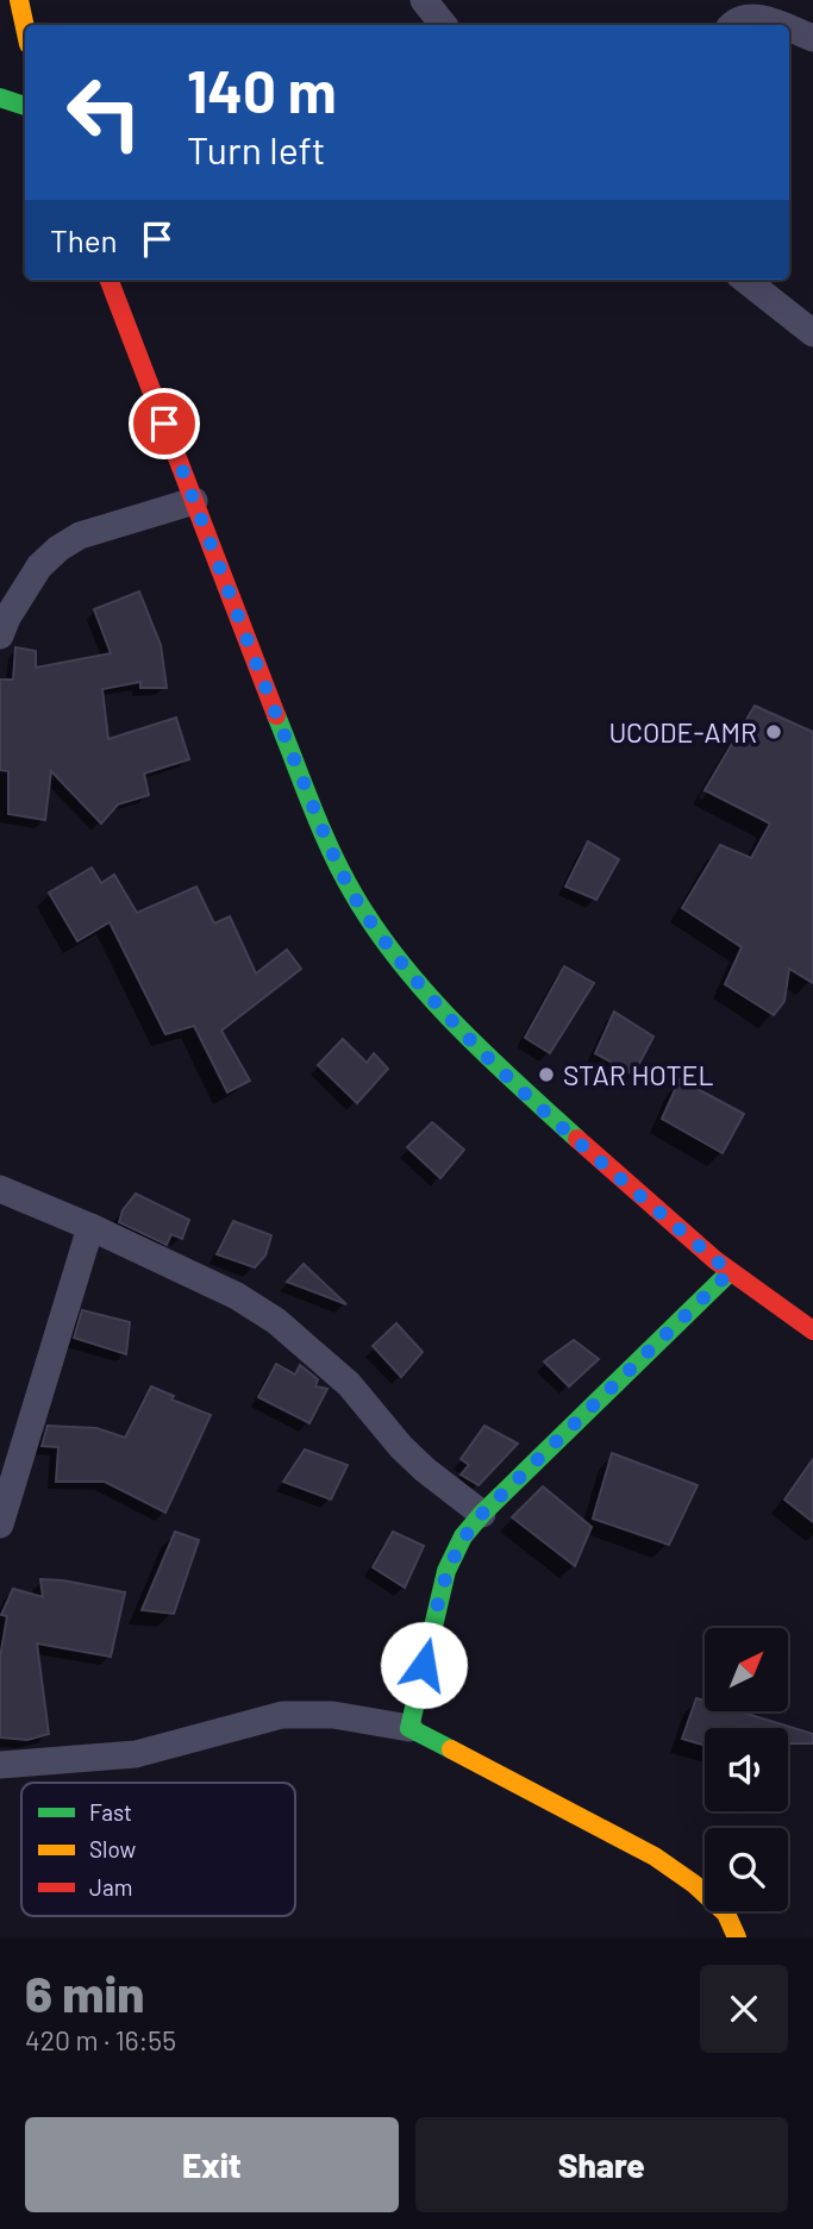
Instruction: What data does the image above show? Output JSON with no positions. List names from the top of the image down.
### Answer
{
  "places": ["UCODE-AMR", "STAR HOTEL"],
  "legend": ["Fast", "Slow", "Jam"],
  "north": "top right",
  "page": {
    "turn": ["140 m", "Turn left"],
    "then": "Then",
    "heading": ["6 min", "420 m · 16:55"],
    "buttons": ["Exit", "Share"]
  }
}
